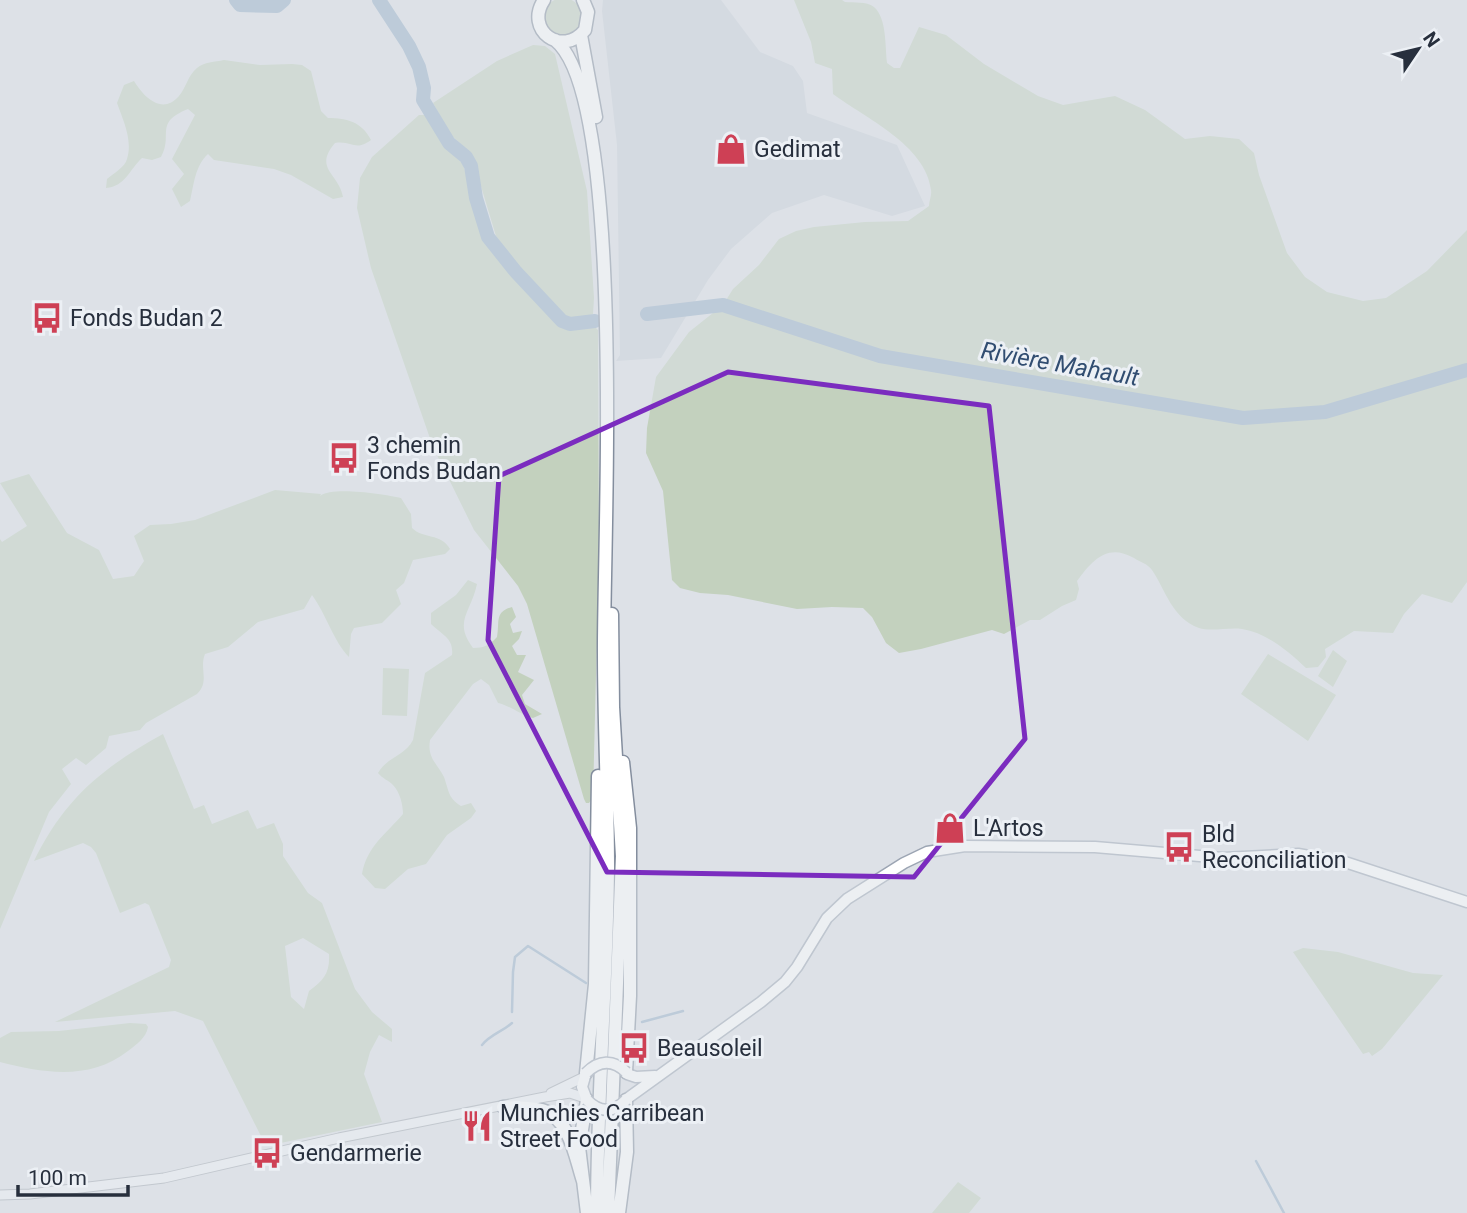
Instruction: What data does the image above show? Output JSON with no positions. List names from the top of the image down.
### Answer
{
  "water": ["Rivière Mahault"],
  "places": {
    "shop": ["Gedimat", "L'Artos"],
    "bus stop": [
      "Fonds Budan 2",
      "3 chemin Fonds Budan",
      "Bld Reconciliation",
      "Beausoleil",
      "Gendarmerie"
    ],
    "restaurant": ["Munchies Carribean Street Food"]
  },
  "scale_bar": "100 m",
  "north": "top right"
}
